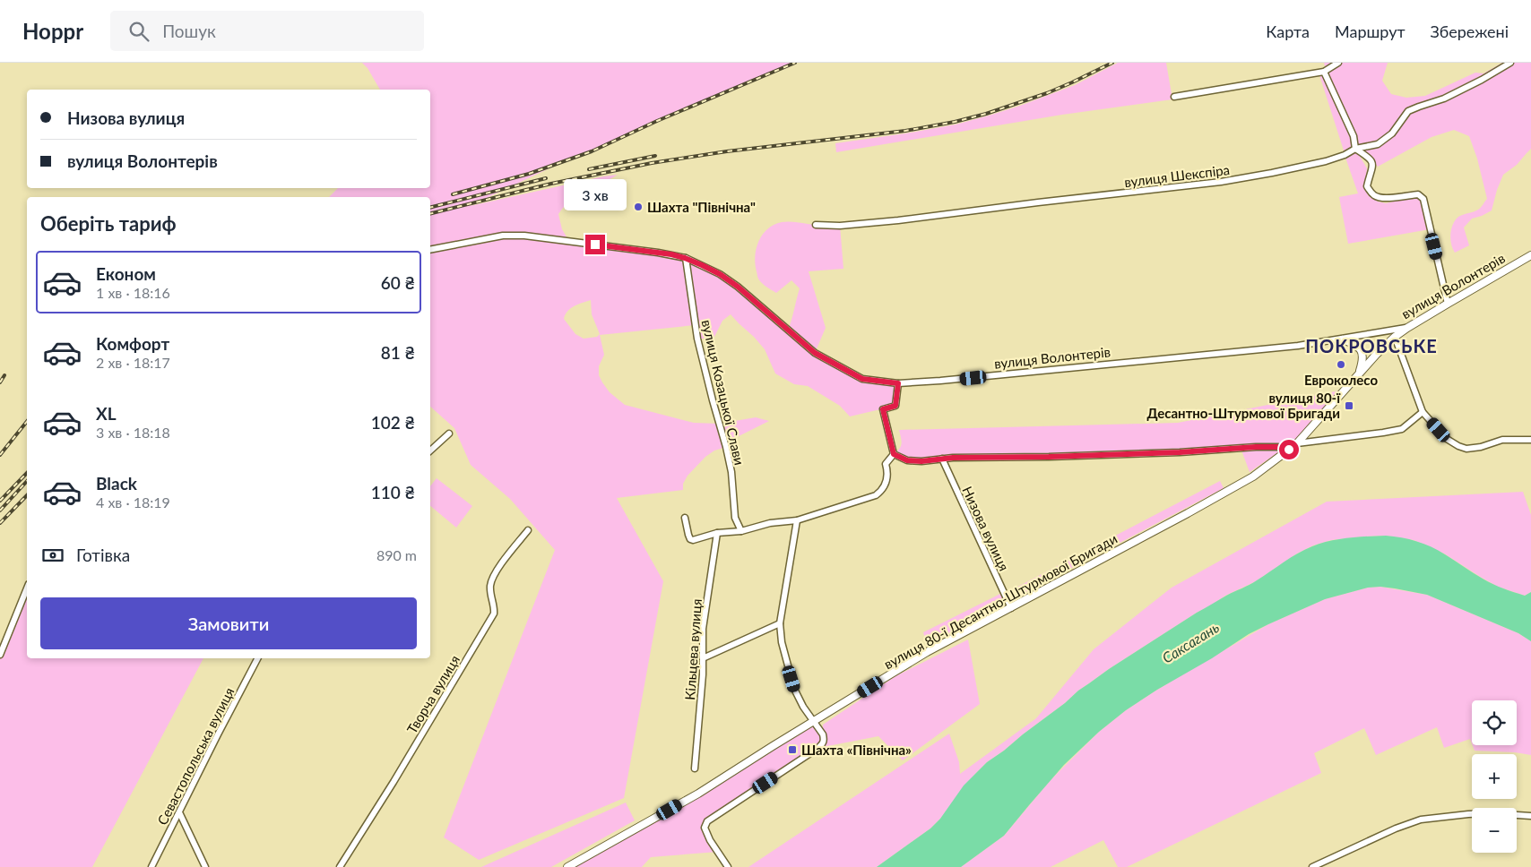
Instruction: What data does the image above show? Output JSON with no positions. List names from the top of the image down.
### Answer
{
  "streets": {
    "street": [
      "вулиця Шекспіра",
      "вулиця Волонтерів",
      "вулиця Козацької Слави",
      "Низова вулиця",
      "вулиця 80-ї Десантно-Штурмової Бригади",
      "Кільцева вулиця",
      "Творча вулиця",
      "Севастопольська вулиця"
    ]
  },
  "crossings": [
    ["вулиця Волонтерів", "вулиця Козацької Слави"],
    ["вулиця Волонтерів", "вулиця 80-ї Десантно-Штурмової Бригади"],
    ["Низова вулиця", "вулиця 80-ї Десантно-Штурмової Бригади"]
  ],
  "districts": ["ПОКРОВСЬКЕ"],
  "water": ["Саксагань"],
  "places": {
    "other": ["Шахта \"Північна\"", "Евроколесо"],
    "transit": ["вулиця 80-ї Десантно-Штурмової Бригади", "Шахта «Північна»"]
  },
  "page": {
    "header": "Hoppr",
    "search": "Пошук",
    "nav": ["Карта", "Маршрут", "Збережені"],
    "banner": ["Низова вулиця", "вулиця Волонтерів"],
    "bubble": "3 хв",
    "heading": "Оберіть тариф",
    "list": [
      {
        "name": "Економ",
        "note": "1 хв · 18:16",
        "value": "60 ₴"
      },
      {
        "name": "Комфорт",
        "note": "2 хв · 18:17",
        "value": "81 ₴"
      },
      {
        "name": "XL",
        "note": "3 хв · 18:18",
        "value": "102 ₴"
      },
      {
        "name": "Black",
        "note": "4 хв · 18:19",
        "value": "110 ₴"
      }
    ],
    "pay": ["Готівка", "890 m"],
    "buttons": "Замовити",
    "map_buttons": ["+", "−"]
  }
}
